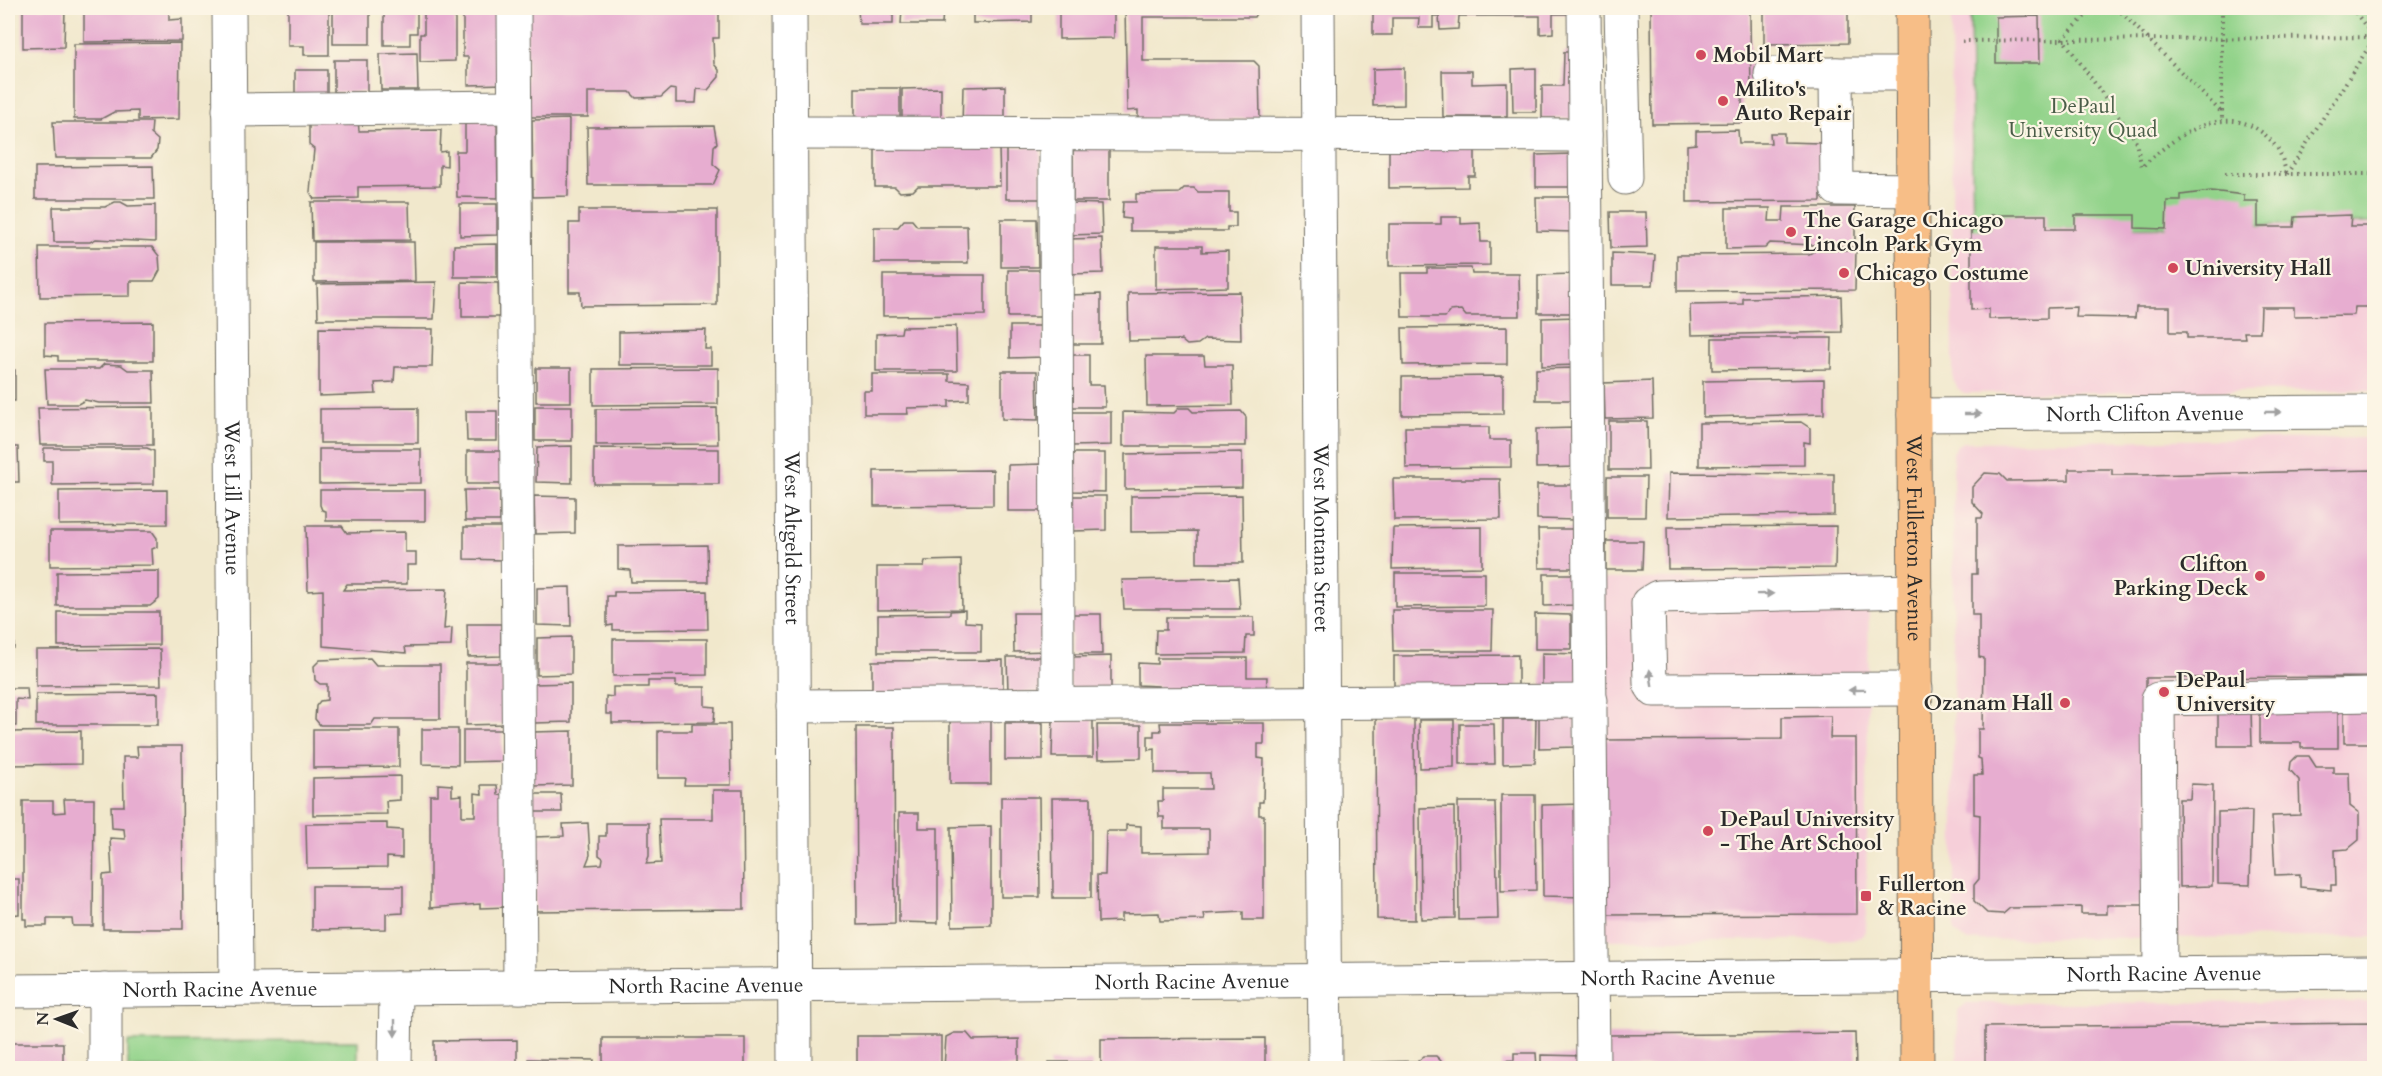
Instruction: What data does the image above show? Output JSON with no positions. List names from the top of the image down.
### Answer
{
  "streets": {
    "main road": ["West Fullerton Avenue"],
    "street": [
      "North Clifton Avenue",
      "West Lill Avenue",
      "West Altgeld Street",
      "West Montana Street",
      "North Racine Avenue"
    ]
  },
  "crossings": [
    ["North Clifton Avenue", "West Fullerton Avenue"],
    ["West Lill Avenue", "North Racine Avenue"],
    ["West Altgeld Street", "North Racine Avenue"],
    ["West Montana Street", "North Racine Avenue"],
    ["West Fullerton Avenue", "North Racine Avenue"]
  ],
  "one_way": ["North Clifton Avenue"],
  "parks": ["DePaul University Quad"],
  "places": {
    "other": [
      "Mobil Mart",
      "Milito's Auto Repair",
      "The Garage Chicago Lincoln Park Gym",
      "University Hall",
      "Chicago Costume",
      "Clifton Parking Deck",
      "DePaul University",
      "Ozanam Hall",
      "DePaul University - The Art School"
    ],
    "transit": ["Fullerton & Racine"]
  },
  "north": "left"
}
